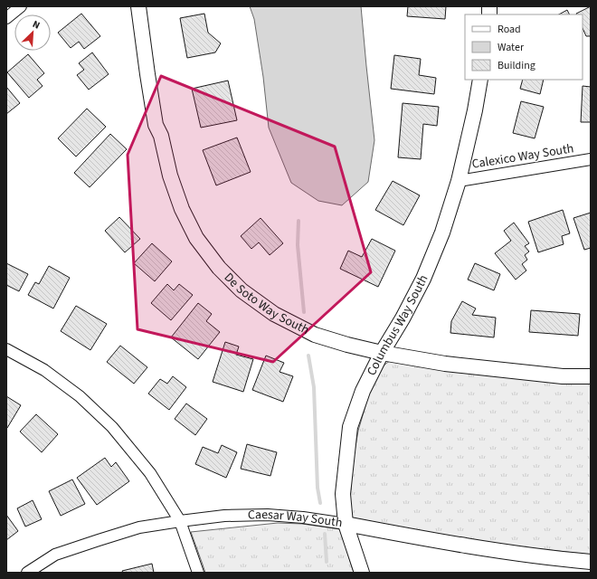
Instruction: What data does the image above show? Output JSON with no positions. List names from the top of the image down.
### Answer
{
  "streets": {
    "street": [
      "Calexico Way South",
      "De Soto Way South",
      "Columbus Way South",
      "Caesar Way South"
    ]
  },
  "crossings": [
    ["Calexico Way South", "Columbus Way South"],
    ["De Soto Way South", "Columbus Way South"],
    ["Columbus Way South", "Caesar Way South"]
  ],
  "legend": ["Road", "Water", "Building"],
  "north": "top right"
}
